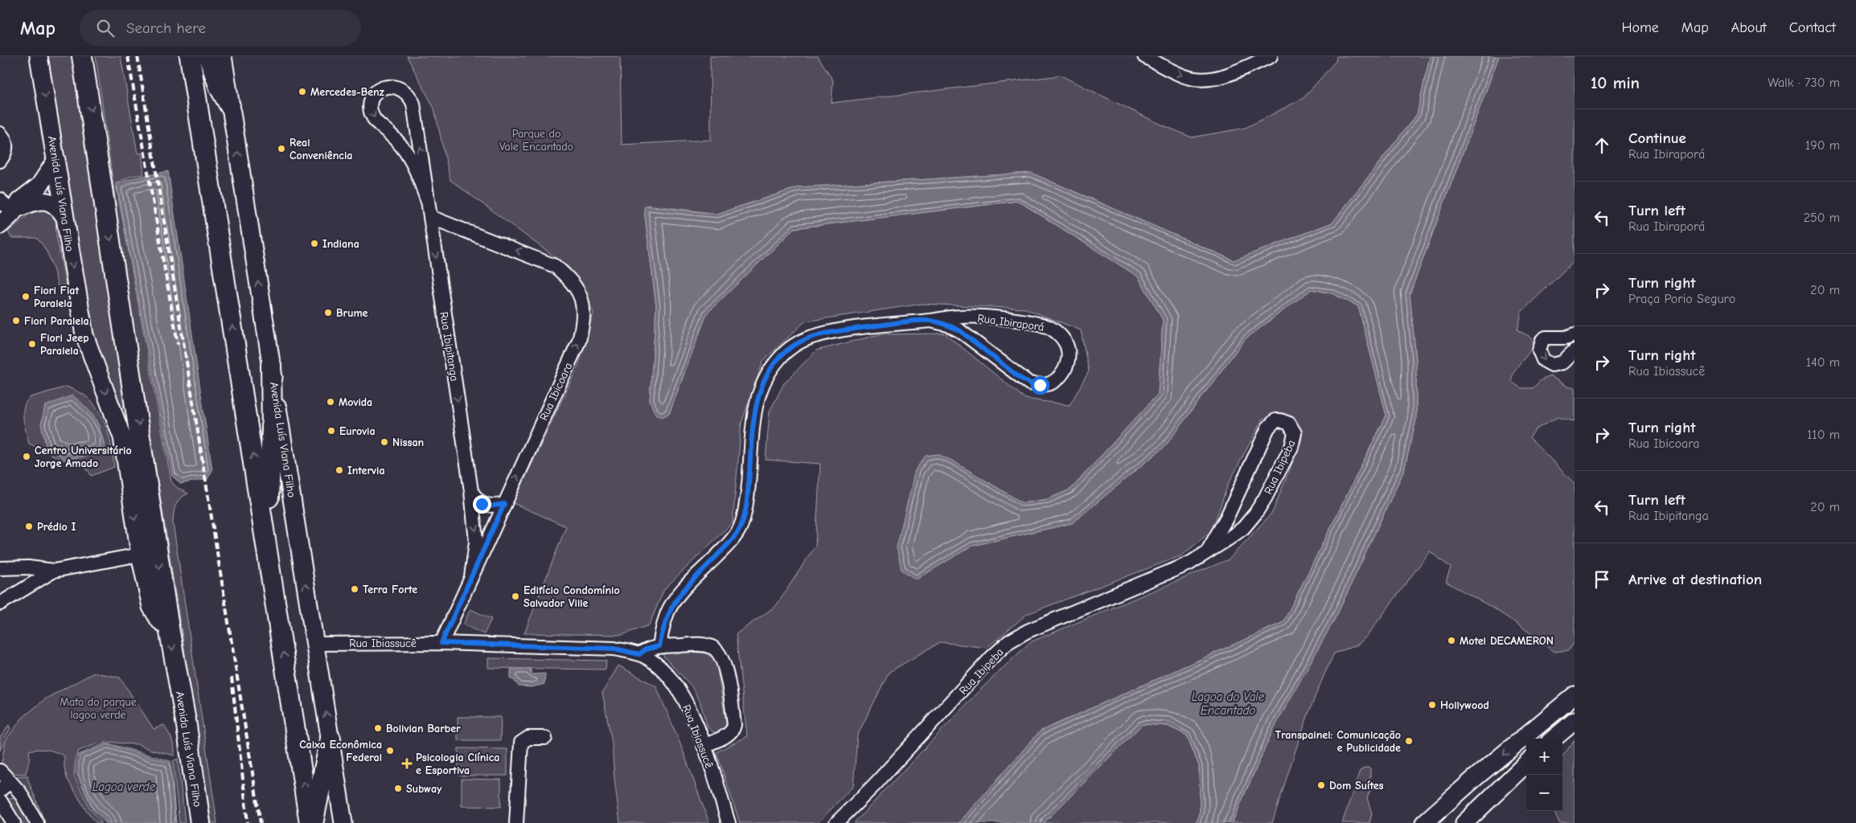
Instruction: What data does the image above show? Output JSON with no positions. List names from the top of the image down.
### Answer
{
  "streets": {
    "highway": ["Avenida Luís Viana Filho"],
    "street": [
      "Rua Ibiraporá",
      "Rua Ibipitanga",
      "Rua Ibicoara",
      "Rua Ibipeba",
      "Rua Ibiassucê"
    ]
  },
  "crossings": [
    ["Avenida Luís Viana Filho", "Rua Ibiassucê"],
    ["Rua Ibipitanga", "Rua Ibicoara"],
    ["Rua Ibicoara", "Rua Ibiassucê"]
  ],
  "water": ["Lagoa do Vale Encantado", "Lagoa verde"],
  "parks": ["Parque do Vale Encantado", "Mata do parque lagoa verde"],
  "places": {
    "other": [
      "Mercedes-Benz",
      "Real Conveniência",
      "Indiana",
      "Fiori Fiat Paralela",
      "Brume",
      "Fiori Paralela",
      "Fiori Jeep Paralela",
      "Movida",
      "Eurovia",
      "Nissan",
      "Centro Universitário Jorge Amado",
      "Intervia",
      "Prédio I",
      "Terra Forte",
      "Edifício Condomínio Salvador Ville",
      "Motel DECAMERON",
      "Hollywood",
      "Bolivian Barber",
      "Transpainel: Comunicação e Publicidade",
      "Caixa Econômica Federal",
      "Dom Suítes",
      "Subway"
    ],
    "health": ["Psicologia Clínica e Esportiva"]
  },
  "page": {
    "header": "Map",
    "search": "Search here",
    "nav": [
      "Home",
      "Map",
      "About",
      "Contact"
    ],
    "heading": ["10 min", "Walk · 730 m"],
    "list": [
      ["Continue", "Rua Ibiraporá", "190 m"],
      ["Turn left", "Rua Ibiraporá", "250 m"],
      ["Turn right", "Praça Porio Seguro", "20 m"],
      ["Turn right", "Rua Ibiassucê", "140 m"],
      ["Turn right", "Rua Ibicoara", "110 m"],
      ["Turn left", "Rua Ibipitanga", "20 m"],
      "Arrive at destination"
    ],
    "map_buttons": ["+", "−"]
  }
}
